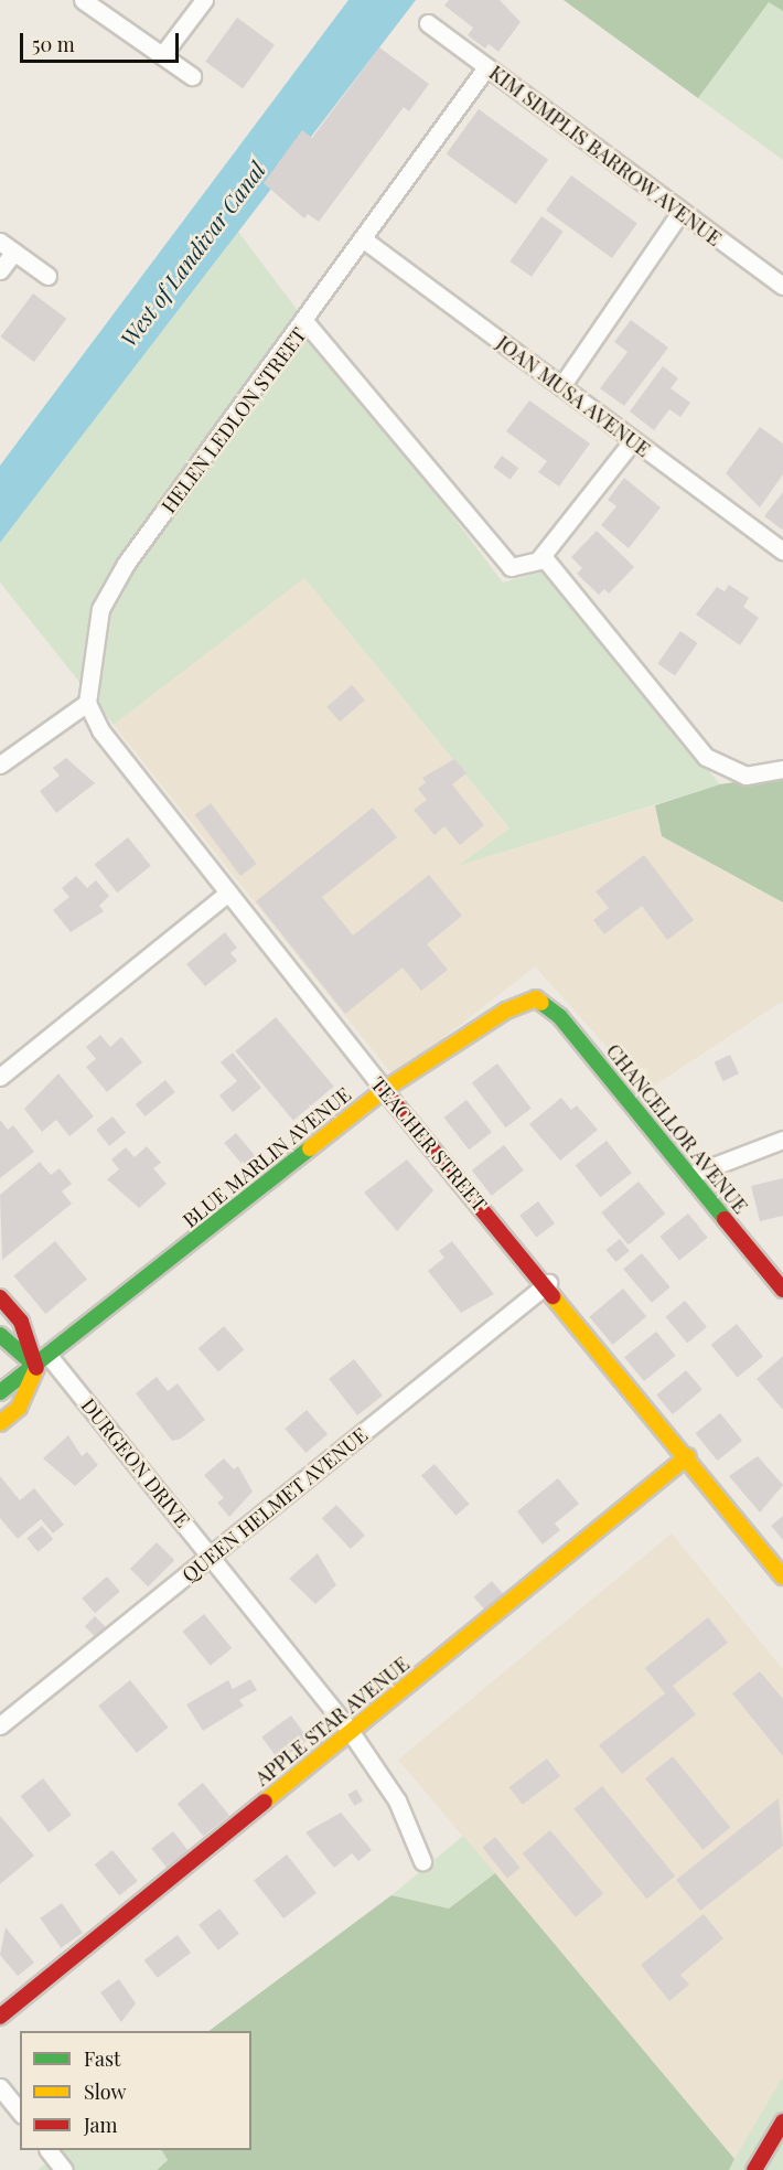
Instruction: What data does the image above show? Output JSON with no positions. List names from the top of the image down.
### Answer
{
  "streets": {
    "street": [
      "KIM SIMPLIS BARROW AVENUE",
      "JOAN MUSA AVENUE",
      "HELEN LEDLON STREET",
      "CHANCELLOR AVENUE",
      "TEACHER STREET",
      "BLUE MARLIN AVENUE",
      "DURGEON DRIVE",
      "QUEEN HELMET AVENUE",
      "APPLE STAR AVENUE"
    ]
  },
  "crossings": [
    ["KIM SIMPLIS BARROW AVENUE", "HELEN LEDLON STREET"],
    ["JOAN MUSA AVENUE", "HELEN LEDLON STREET"],
    ["HELEN LEDLON STREET", "TEACHER STREET"],
    ["CHANCELLOR AVENUE", "BLUE MARLIN AVENUE"],
    ["TEACHER STREET", "BLUE MARLIN AVENUE"],
    ["TEACHER STREET", "QUEEN HELMET AVENUE"],
    ["TEACHER STREET", "APPLE STAR AVENUE"],
    ["BLUE MARLIN AVENUE", "DURGEON DRIVE"],
    ["DURGEON DRIVE", "QUEEN HELMET AVENUE"],
    ["DURGEON DRIVE", "APPLE STAR AVENUE"]
  ],
  "water": ["West of Landivar Canal"],
  "legend": ["Fast", "Slow", "Jam"],
  "scale_bar": "50 m"
}
